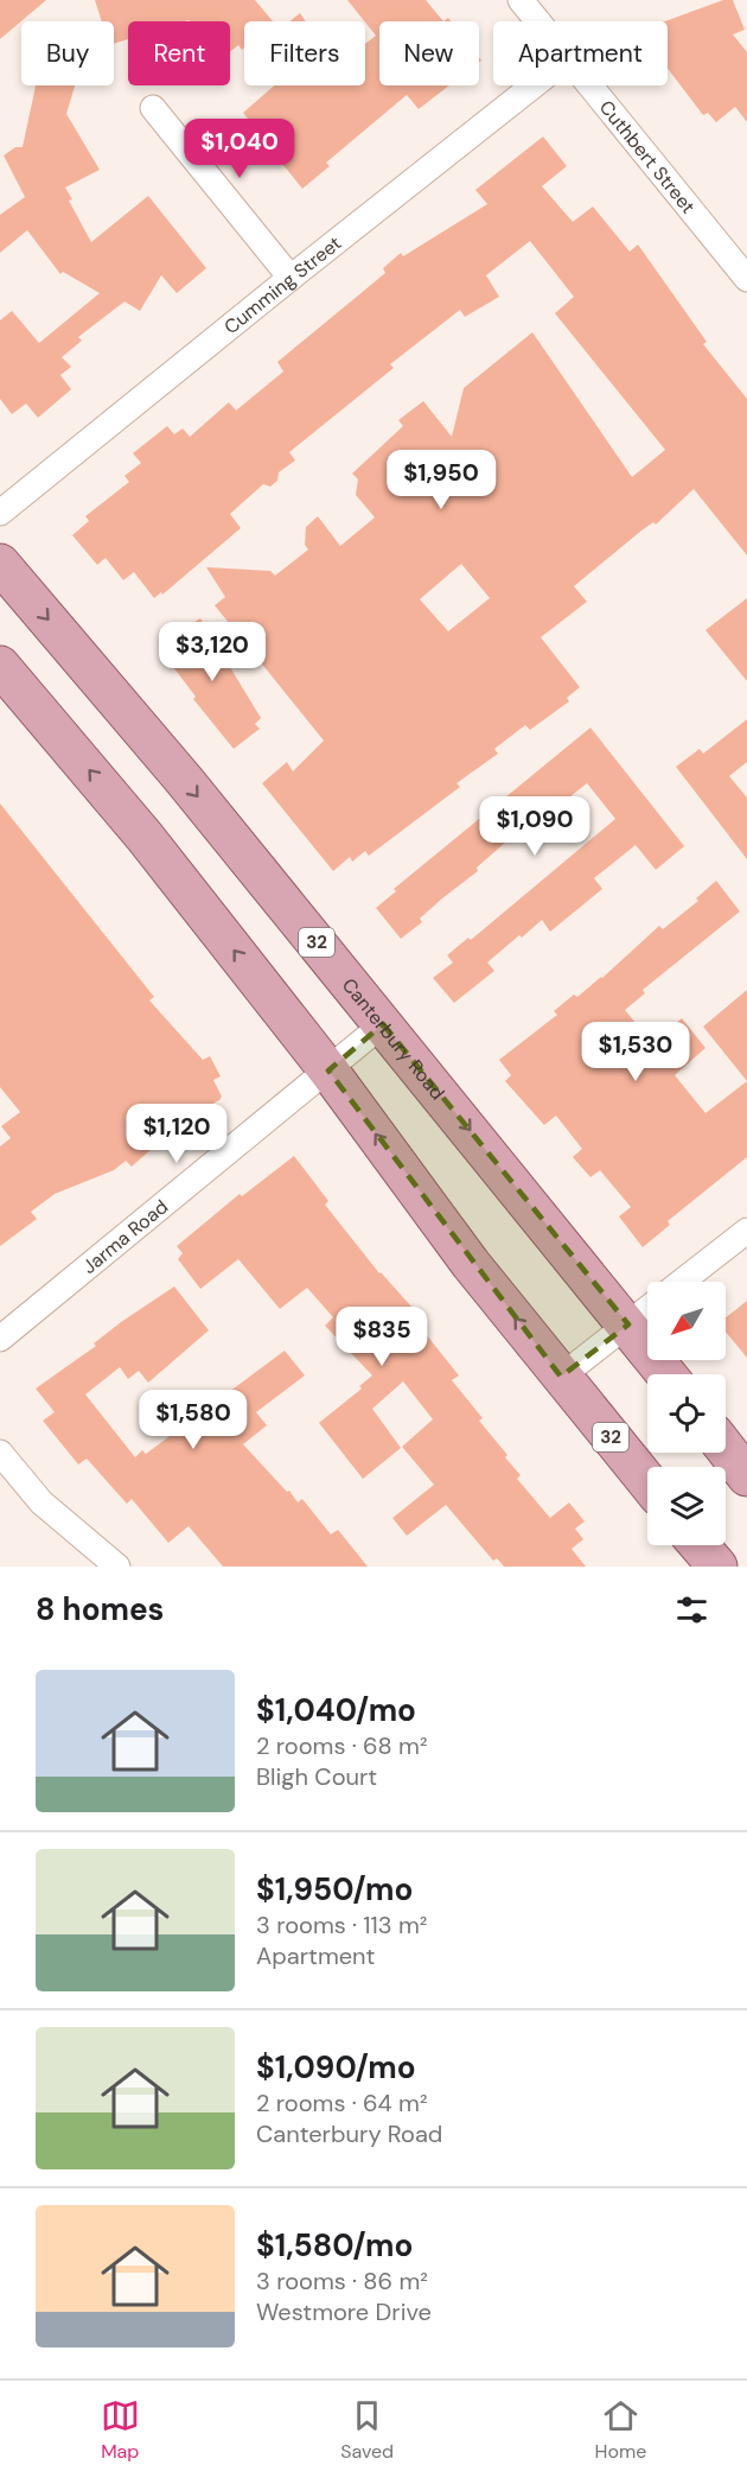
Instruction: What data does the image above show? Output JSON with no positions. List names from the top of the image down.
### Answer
{
  "streets": {
    "main road": ["32", "Canterbury Road"],
    "street": ["Cuthbert Street", "Cumming Street", "Jarma Road"]
  },
  "crossings": [
    ["32", "Jarma Road"],
    ["Canterbury Road", "Jarma Road"]
  ],
  "north": "bottom left",
  "page": {
    "chip": [
      "Buy",
      "Rent",
      "Filters",
      "New",
      "Apartment"
    ],
    "price": [
      "$1,040",
      "$1,950",
      "$3,120",
      "$1,090",
      "$1,530",
      "$1,120",
      "$835",
      "$1,580"
    ],
    "heading": "8 homes",
    "list": [
      {
        "name": "$1,040/mo",
        "note": "2 rooms · 68 m² · Bligh Court"
      },
      {
        "name": "$1,950/mo",
        "note": "3 rooms · 113 m² · Apartment"
      },
      {
        "name": "$1,090/mo",
        "note": "2 rooms · 64 m² · Canterbury Road"
      },
      {
        "name": "$1,580/mo",
        "note": "3 rooms · 86 m² · Westmore Drive"
      }
    ],
    "tabs": ["Map", "Saved", "Home"]
  }
}
